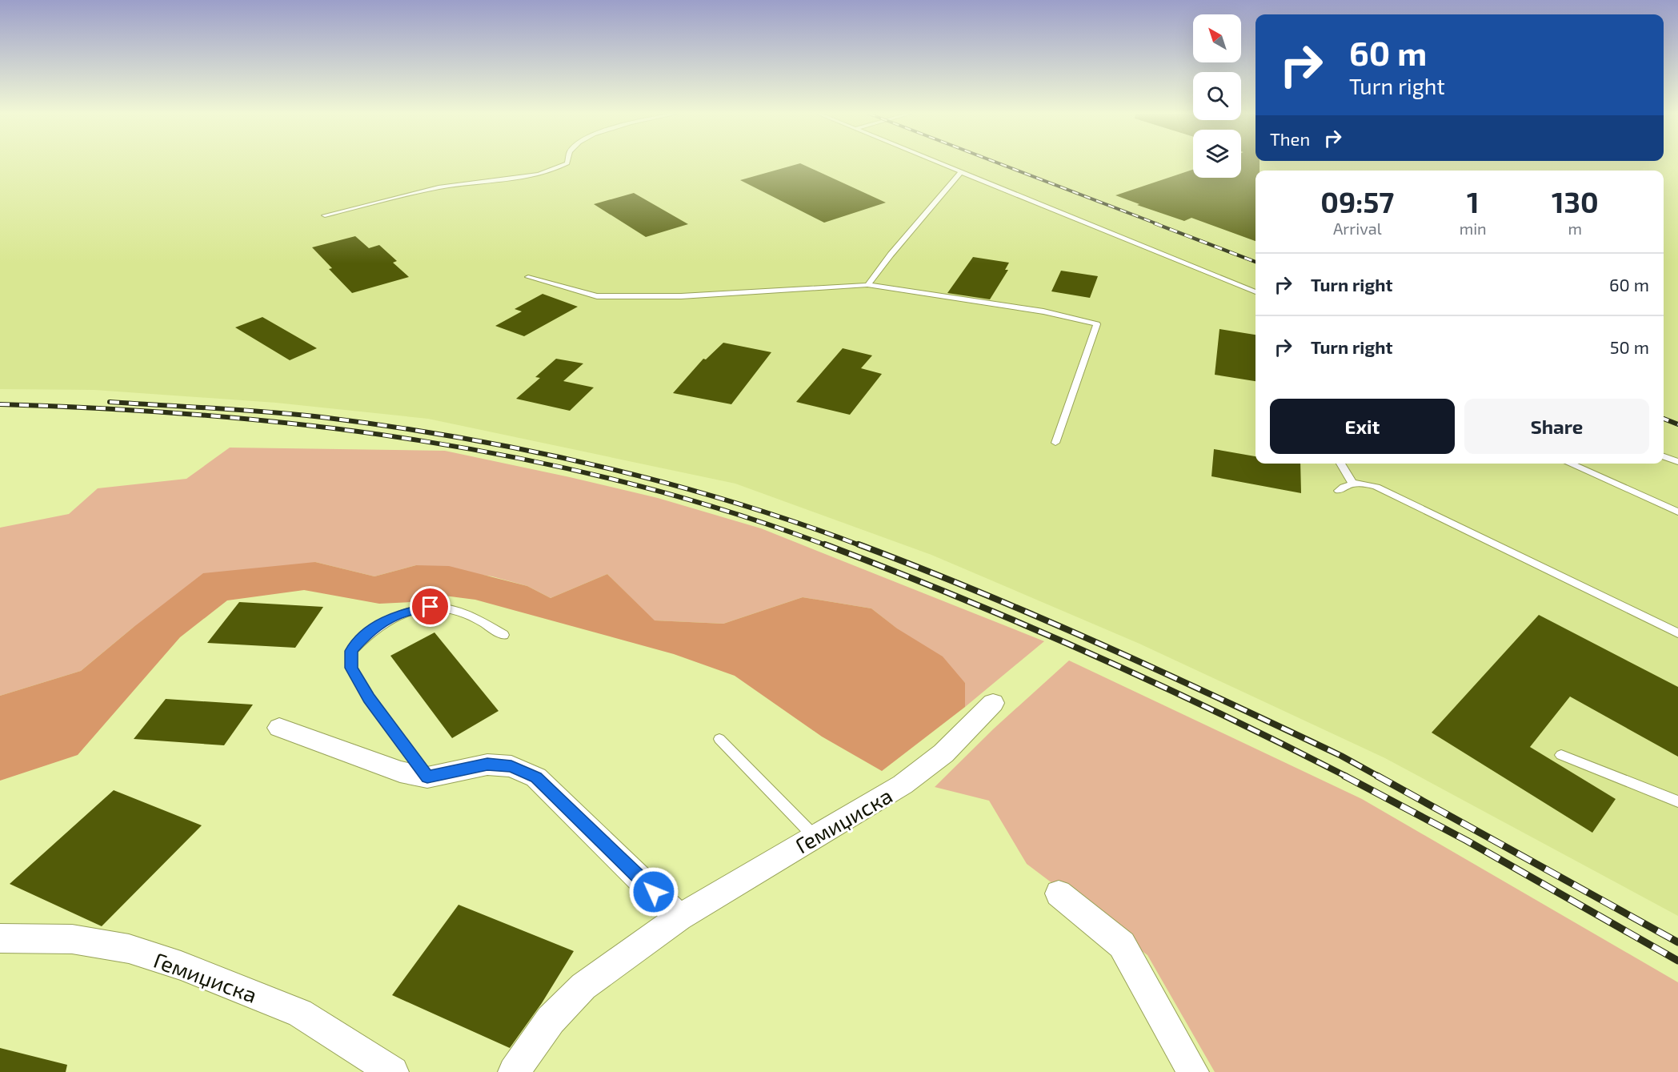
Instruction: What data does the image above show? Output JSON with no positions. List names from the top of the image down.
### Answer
{
  "streets": {
    "street": ["Гемиџиска"]
  },
  "north": "top left",
  "page": {
    "turn": ["60 m", "Turn right"],
    "then": "Then",
    "eta": [
      "09:57",
      "Arrival",
      "1",
      "min",
      "130",
      "m"
    ],
    "list": [
      {
        "name": "Turn right",
        "value": "60 m"
      },
      {
        "name": "Turn right",
        "value": "50 m"
      }
    ],
    "buttons": ["Exit", "Share"]
  }
}
